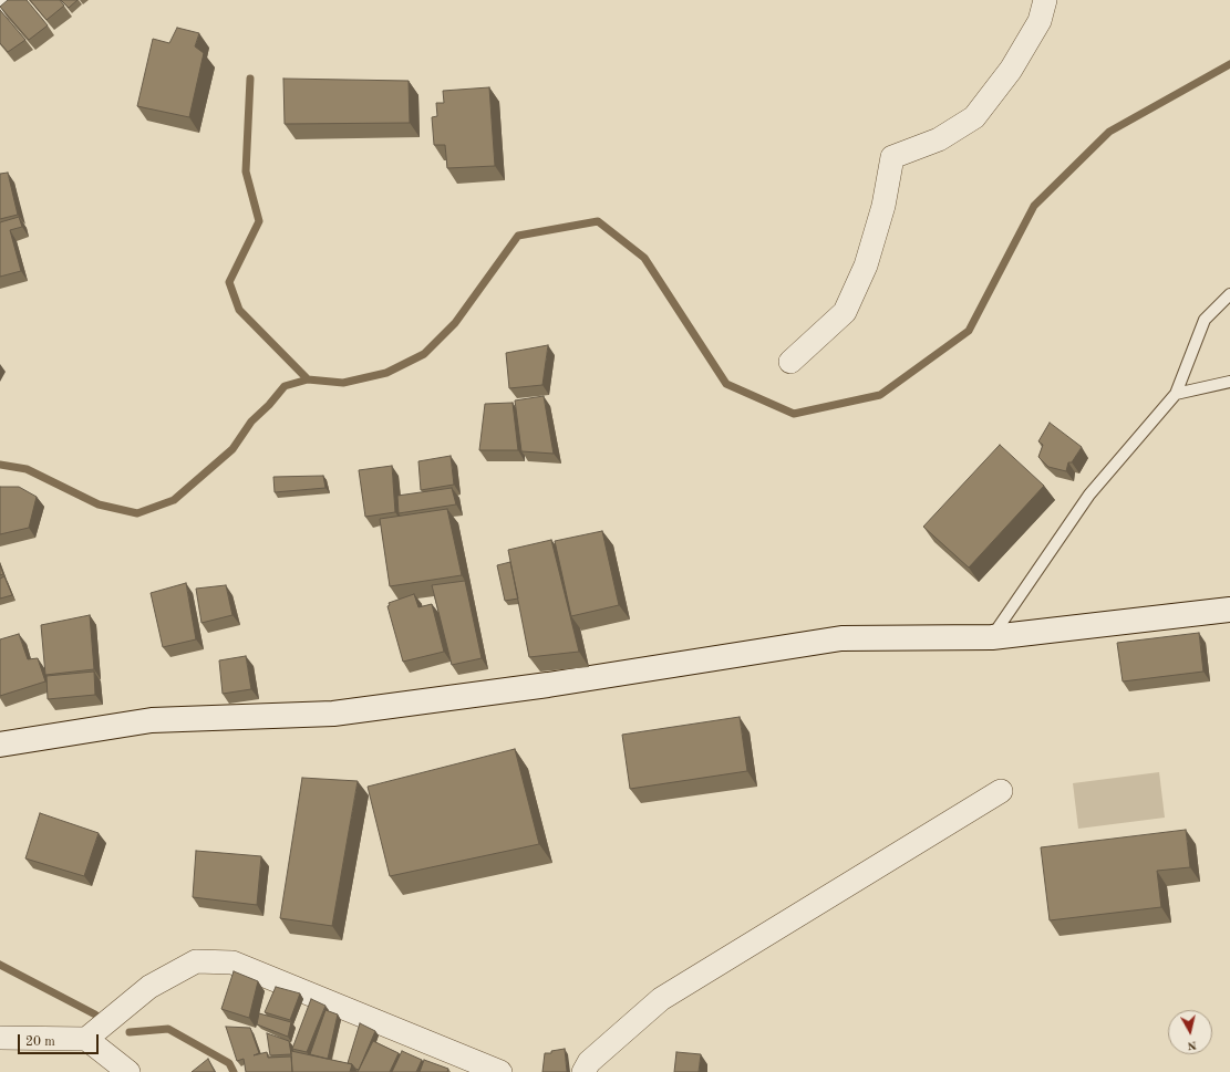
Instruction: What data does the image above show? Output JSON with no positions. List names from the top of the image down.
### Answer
{
  "scale_bar": "20 m",
  "north": "bottom"
}
